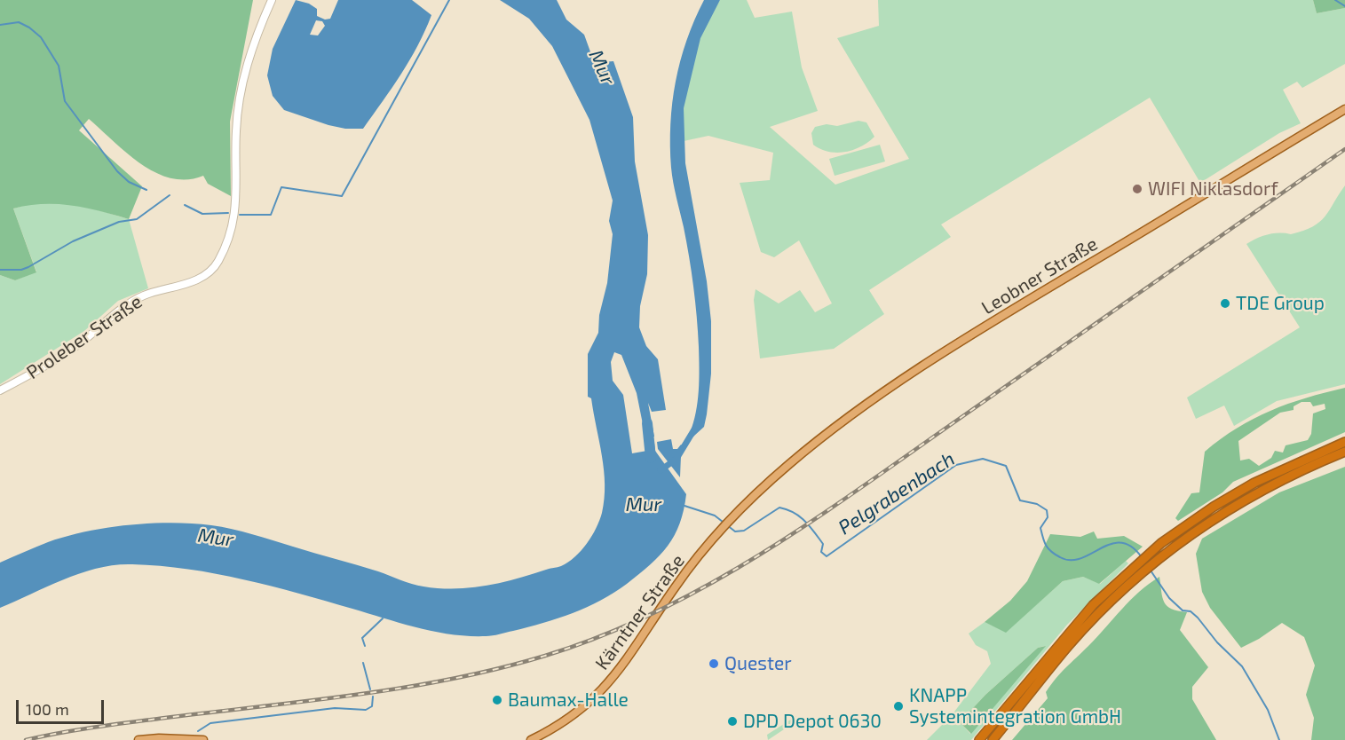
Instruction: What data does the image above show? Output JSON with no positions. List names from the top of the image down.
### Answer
{
  "streets": {
    "main road": ["Leobner Straße", "Proleber Straße", "Kärntner Straße"]
  },
  "crossings": [
    ["Leobner Straße", "Kärntner Straße"]
  ],
  "water": ["Mur", "Pelgrabenbach"],
  "places": [
    "WIFI Niklasdorf",
    "TDE Group",
    "Quester",
    "Baumax-Halle",
    "KNAPP Systemintegration GmbH",
    "DPD Depot 0630"
  ],
  "scale_bar": "100 m"
}
